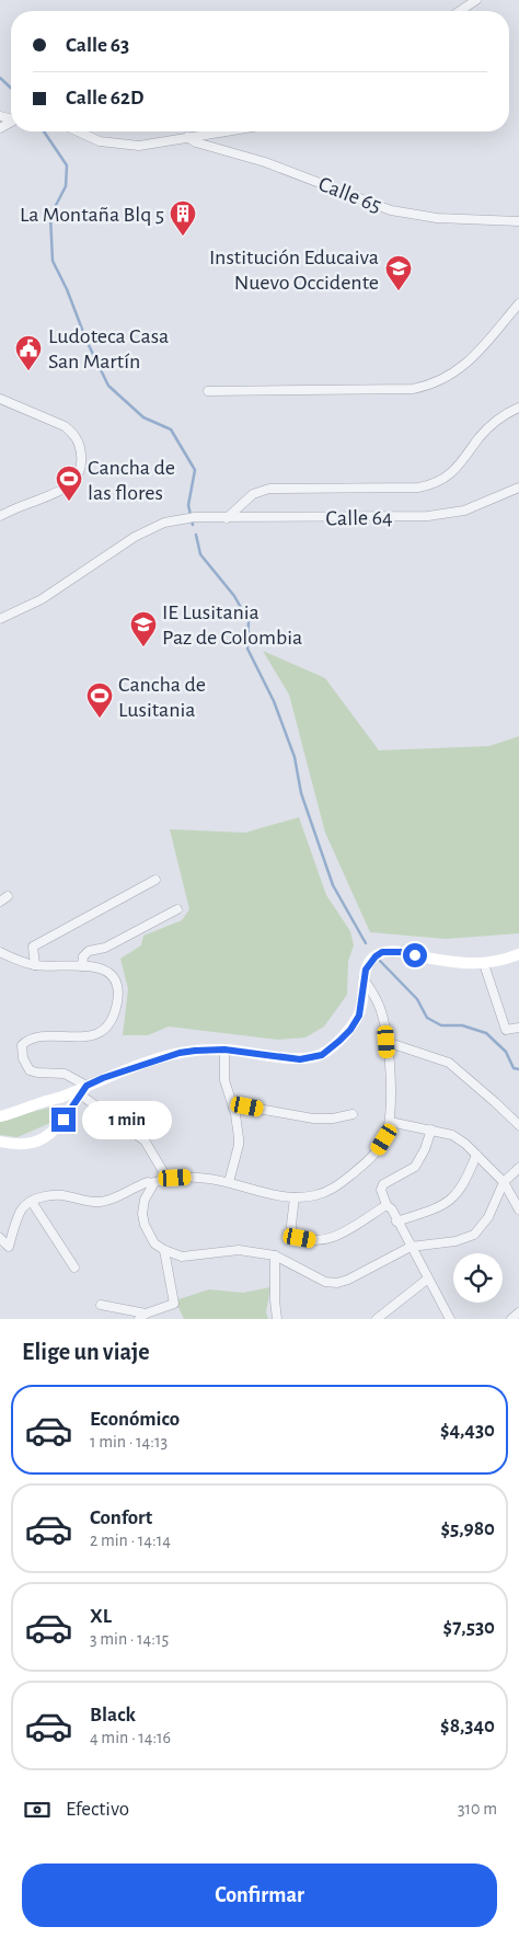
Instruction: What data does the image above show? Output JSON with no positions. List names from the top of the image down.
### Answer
{
  "streets": {
    "street": ["Calle 65", "Calle 64"]
  },
  "places": {
    "building": ["La Montaña Blq 5"],
    "school or university": ["Institución Educaiva Nuevo Occidente", "IE Lusitania Paz de Colombia"],
    "public building": ["Ludoteca Casa San Martín"],
    "sports": ["Cancha de las flores", "Cancha de Lusitania"]
  },
  "page": {
    "banner": ["Calle 63", "Calle 62D"],
    "bubble": "1 min",
    "heading": "Elige un viaje",
    "list": [
      {
        "name": "Económico",
        "note": "1 min · 14:13",
        "value": "$4,430"
      },
      {
        "name": "Confort",
        "note": "2 min · 14:14",
        "value": "$5,980"
      },
      {
        "name": "XL",
        "note": "3 min · 14:15",
        "value": "$7,530"
      },
      {
        "name": "Black",
        "note": "4 min · 14:16",
        "value": "$8,340"
      }
    ],
    "pay": ["Efectivo", "310 m"],
    "buttons": "Confirmar"
  }
}
